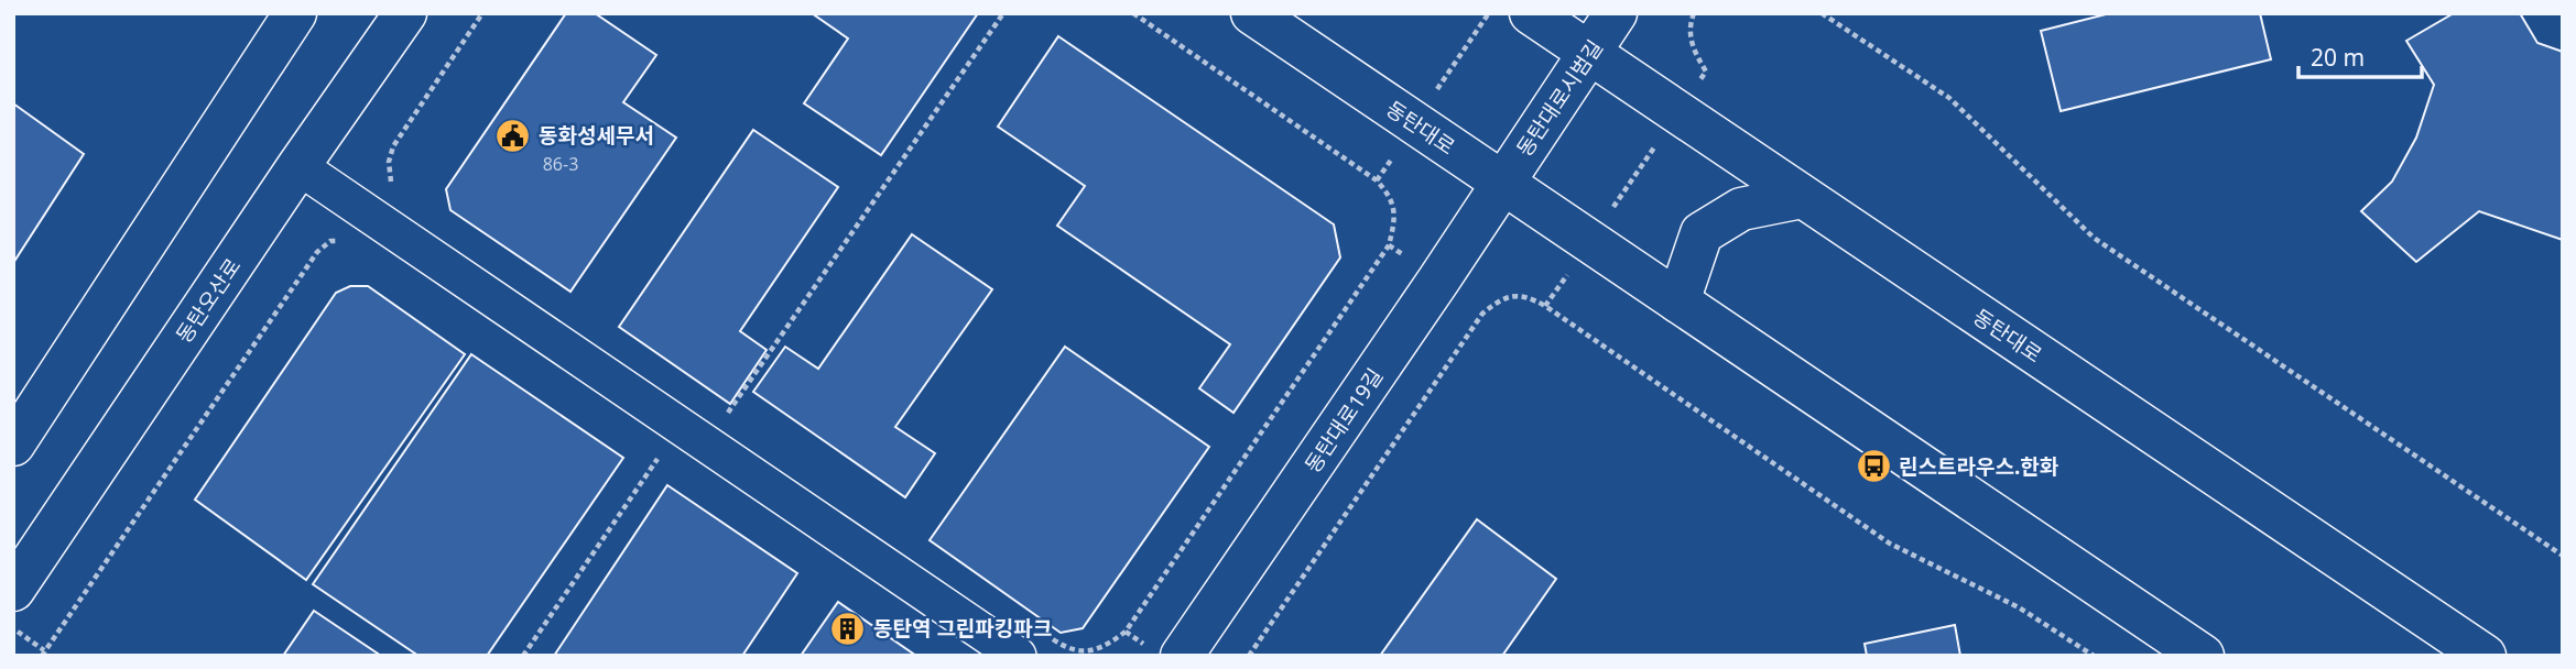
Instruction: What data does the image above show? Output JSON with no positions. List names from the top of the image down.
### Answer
{
  "streets": {
    "main road": [
      "동탄대로시범길",
      "동탄대로",
      "동탄오산로",
      "동탄대로19길"
    ]
  },
  "crossings": [
    ["동탄대로시범길", "동탄대로"],
    ["동탄대로시범길", "동탄대로19길"],
    ["동탄대로", "동탄대로19길"]
  ],
  "places": {
    "public building": ["동화성세무서"],
    "bus stop": ["린스트라우스.한화"],
    "building": ["동탄역 그린파킹파크"]
  },
  "house_numbers": ["86-3"],
  "scale_bar": "20 m"
}
